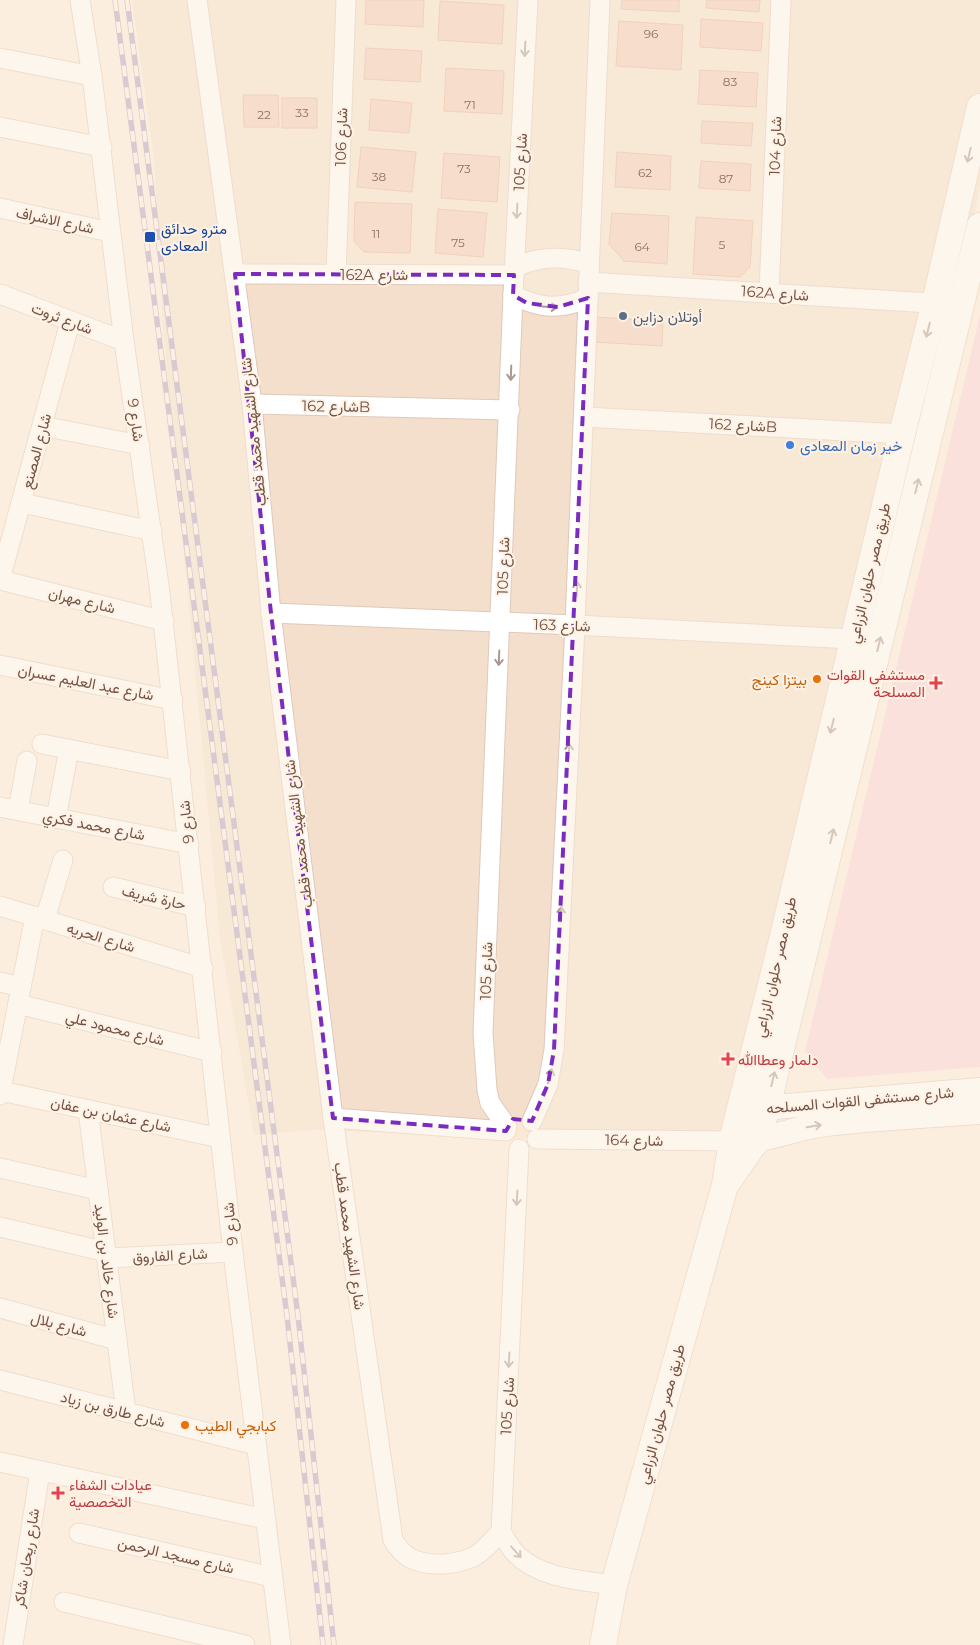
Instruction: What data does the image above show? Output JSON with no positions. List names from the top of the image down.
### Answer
{
  "streets": {
    "main road": ["طريق مصر حلوان الزراعي"],
    "street": [
      "شارع 106",
      "شارع 104",
      "شارع 105",
      "شارع الاشراف",
      "162A شارع",
      "شارع ثروت",
      "شارع 162B",
      "شارع 9",
      "شارع الشهيد محمد قطب",
      "شارع المصنع",
      "شارع مهران",
      "شارع 163",
      "شارع عبد العليم عسران",
      "شارع محمد فكري",
      "حارة شريف",
      "شارع الحريه",
      "شارع محمود علي",
      "شارع مستشفى القوات المسلحه",
      "شارع عثمان بن عفان",
      "شارع 164",
      "شارع الفاروق",
      "شارع خالد بن الوليد",
      "شارع بلال",
      "شارع طارق بن زياد",
      "شارع مسجد الرحمن",
      "شارع ريحان شاكر"
    ]
  },
  "crossings": [
    ["شارع 106", "162A شارع"],
    ["شارع 104", "162A شارع"],
    ["شارع 105", "162A شارع"],
    ["شارع 105", "شارع 162B"],
    ["شارع 105", "شارع الشهيد محمد قطب"],
    ["شارع 105", "شارع 163"],
    ["شارع 105", "شارع 164"],
    ["شارع الاشراف", "شارع 9"],
    ["162A شارع", "شارع الشهيد محمد قطب"],
    ["162A شارع", "طريق مصر حلوان الزراعي"],
    ["شارع ثروت", "شارع 9"],
    ["شارع ثروت", "شارع المصنع"],
    ["شارع 162B", "شارع الشهيد محمد قطب"],
    ["شارع 162B", "طريق مصر حلوان الزراعي"],
    ["شارع 9", "شارع مهران"],
    ["شارع 9", "شارع عبد العليم عسران"],
    ["شارع 9", "شارع محمد فكري"],
    ["شارع 9", "حارة شريف"],
    ["شارع 9", "شارع الحريه"],
    ["شارع 9", "شارع محمود علي"],
    ["شارع 9", "شارع عثمان بن عفان"],
    ["شارع 9", "شارع الفاروق"],
    ["شارع 9", "شارع طارق بن زياد"],
    ["شارع 9", "شارع مسجد الرحمن"],
    ["شارع الشهيد محمد قطب", "شارع 163"],
    ["شارع المصنع", "شارع مهران"],
    ["طريق مصر حلوان الزراعي", "شارع 163"],
    ["طريق مصر حلوان الزراعي", "شارع مستشفى القوات المسلحه"],
    ["طريق مصر حلوان الزراعي", "شارع 164"],
    ["شارع مستشفى القوات المسلحه", "شارع 164"],
    ["شارع عثمان بن عفان", "شارع خالد بن الوليد"],
    ["شارع الفاروق", "شارع خالد بن الوليد"],
    ["شارع خالد بن الوليد", "شارع بلال"],
    ["شارع خالد بن الوليد", "شارع طارق بن زياد"]
  ],
  "places": {
    "transit": ["مترو حدائق المعادى"],
    "other": [
      "أوتلان دزاين",
      "خير زمان المعادى",
      "بيتزا كينج",
      "كبابجي الطيب"
    ],
    "health": ["مستشفى القوات المسلحة", "دلمار وعطاالله", "عيادات الشفاء التخصصية"]
  },
  "house_numbers": [
    "96",
    "83",
    "71",
    "33",
    "22",
    "73",
    "62",
    "38",
    "87",
    "11",
    "75",
    "5",
    "64"
  ]
}
